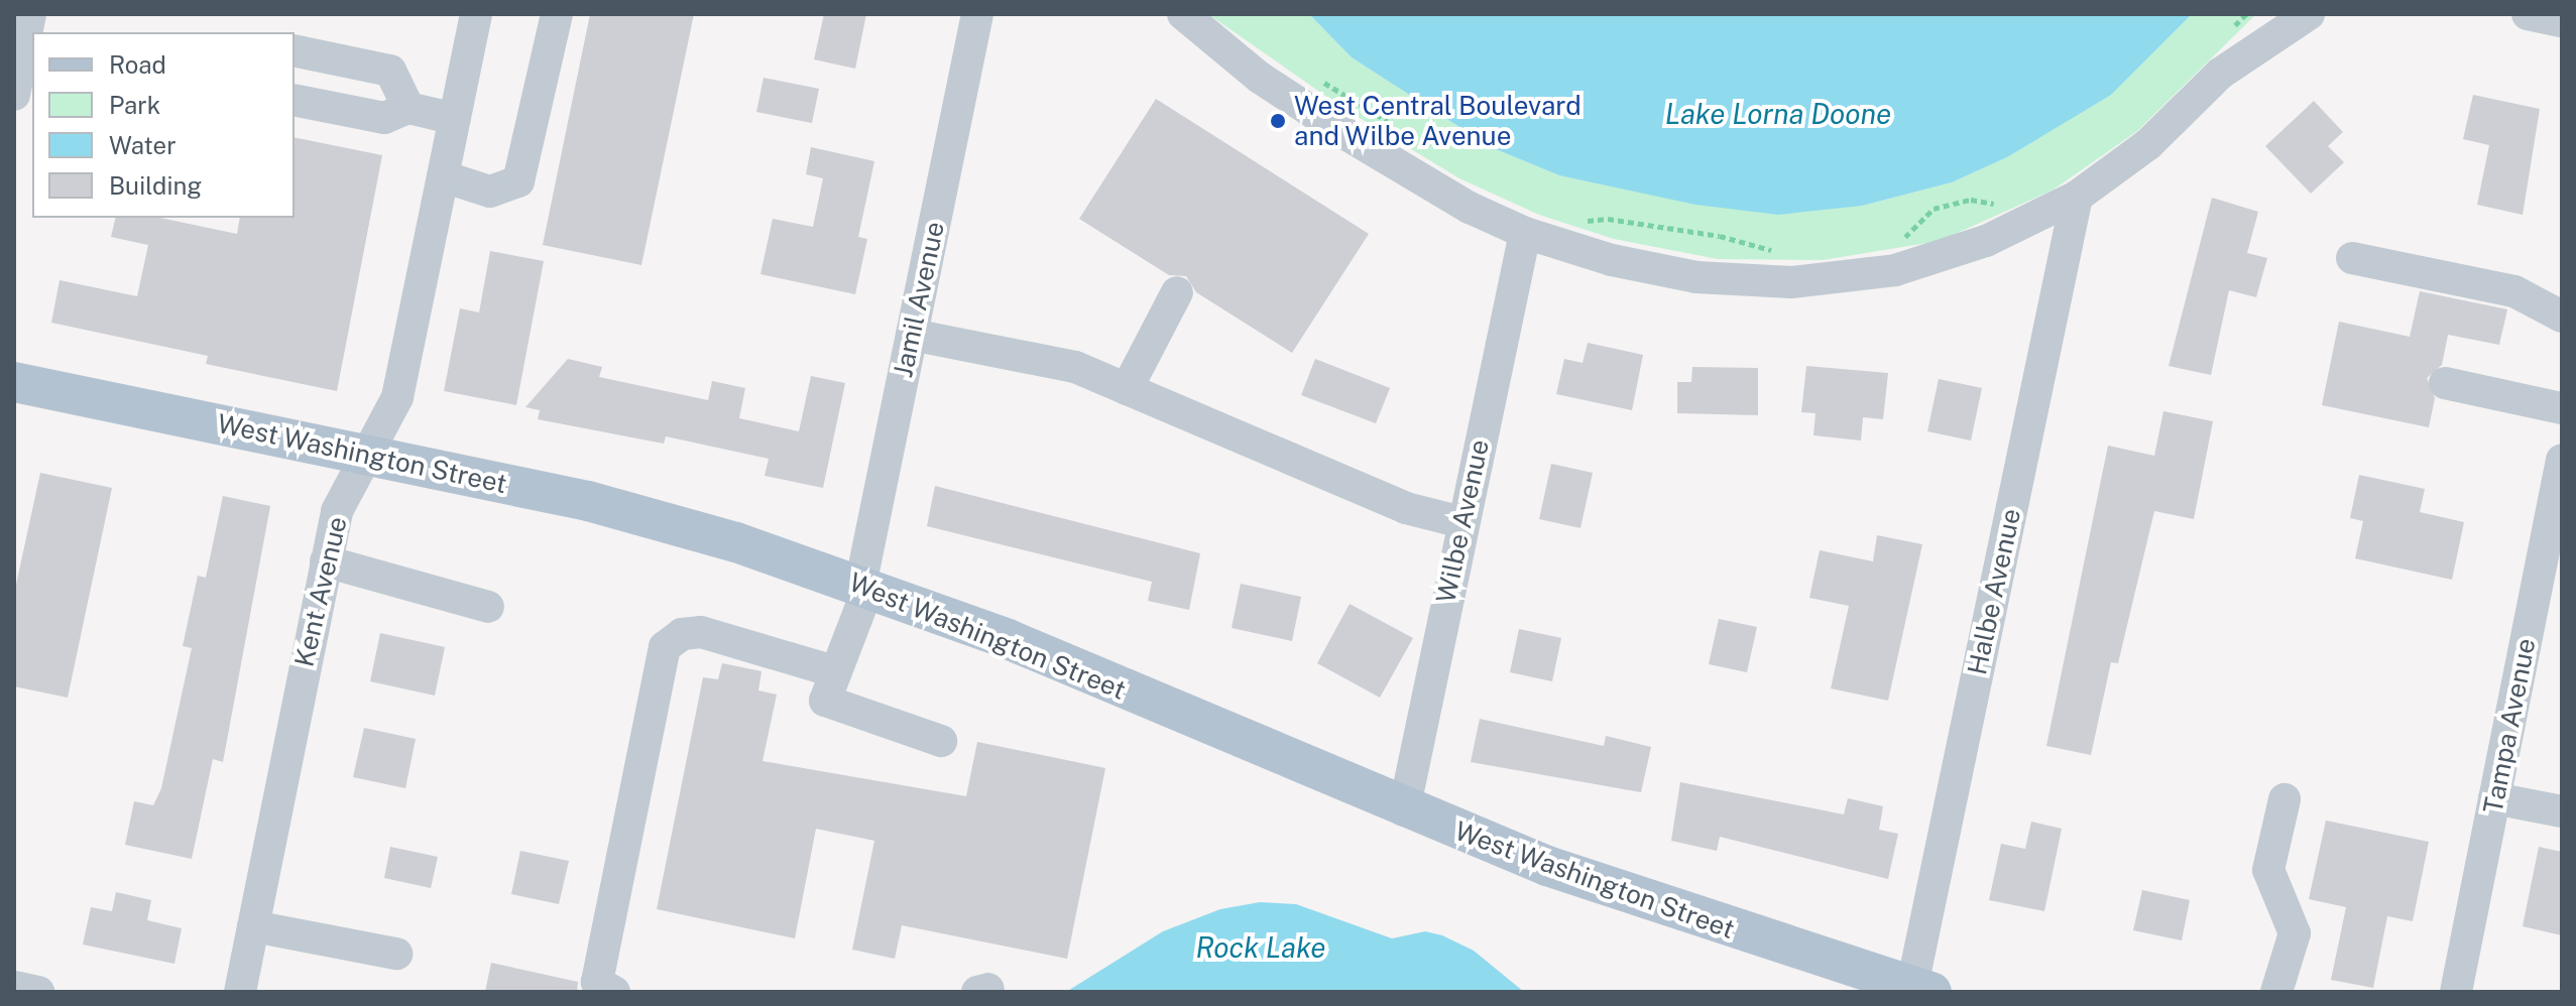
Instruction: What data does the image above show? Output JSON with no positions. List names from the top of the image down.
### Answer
{
  "streets": {
    "main road": ["West Washington Street"],
    "street": [
      "Jamil Avenue",
      "Wilbe Avenue",
      "Kent Avenue",
      "Halbe Avenue",
      "Tampa Avenue"
    ]
  },
  "crossings": [
    ["Jamil Avenue", "West Washington Street"],
    ["West Washington Street", "Wilbe Avenue"],
    ["West Washington Street", "Kent Avenue"],
    ["West Washington Street", "Halbe Avenue"]
  ],
  "water": ["Lake Lorna Doone", "Rock Lake"],
  "places": ["West Central Boulevard and Wilbe Avenue"],
  "legend": [
    "Road",
    "Park",
    "Water",
    "Building"
  ]
}
